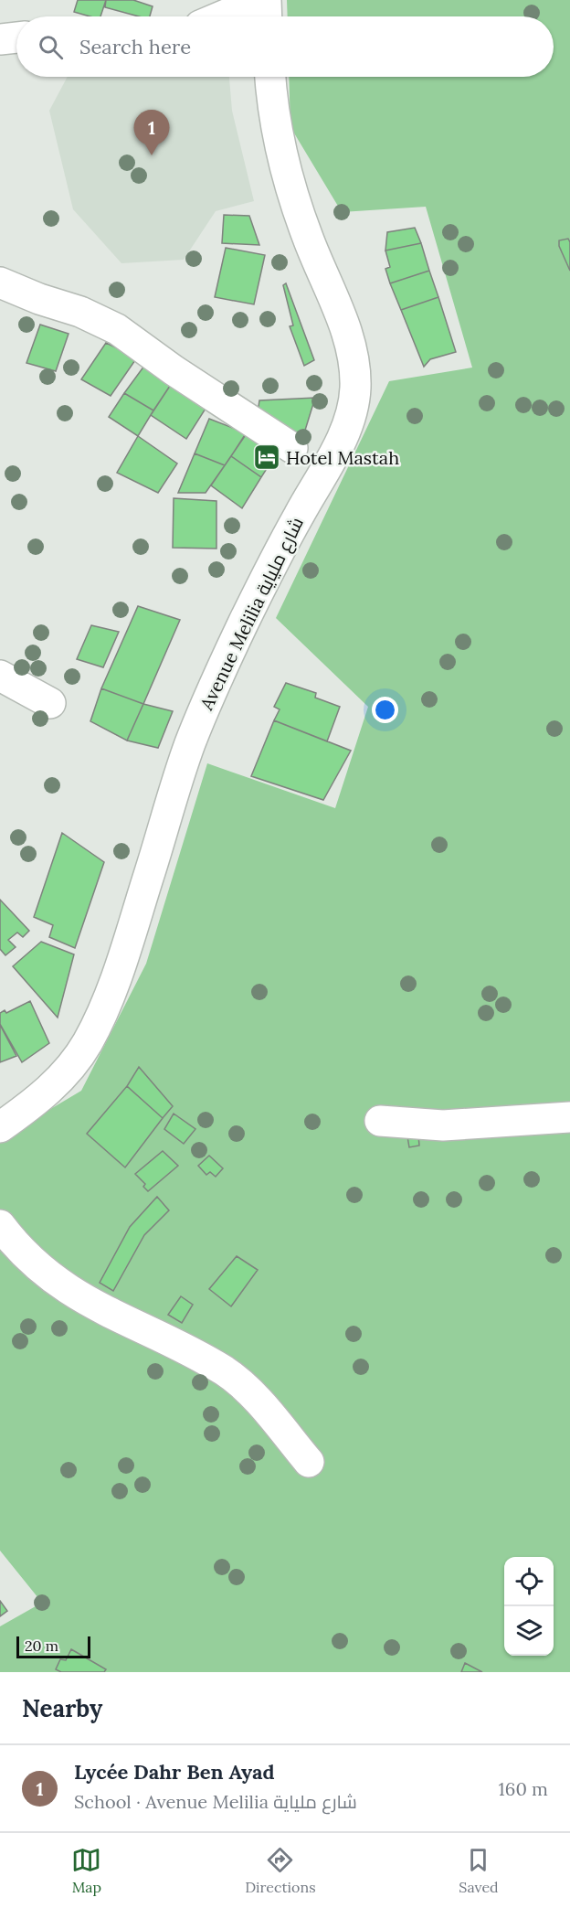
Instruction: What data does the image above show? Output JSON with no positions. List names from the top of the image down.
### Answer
{
  "streets": {
    "street": ["Avenue Melilia شارع ملياية"]
  },
  "places": {
    "hotel": ["Hotel Mastah"]
  },
  "scale_bar": "20 m",
  "page": {
    "search": "Search here",
    "pins": "1",
    "scale": "20 m",
    "heading": "Nearby",
    "list": [
      {
        "mark": "1",
        "name": "Lycée Dahr Ben Ayad",
        "note": "School · Avenue Melilia شارع ملياية",
        "value": "160 m"
      }
    ],
    "nav": ["Map", "Directions", "Saved"]
  }
}
